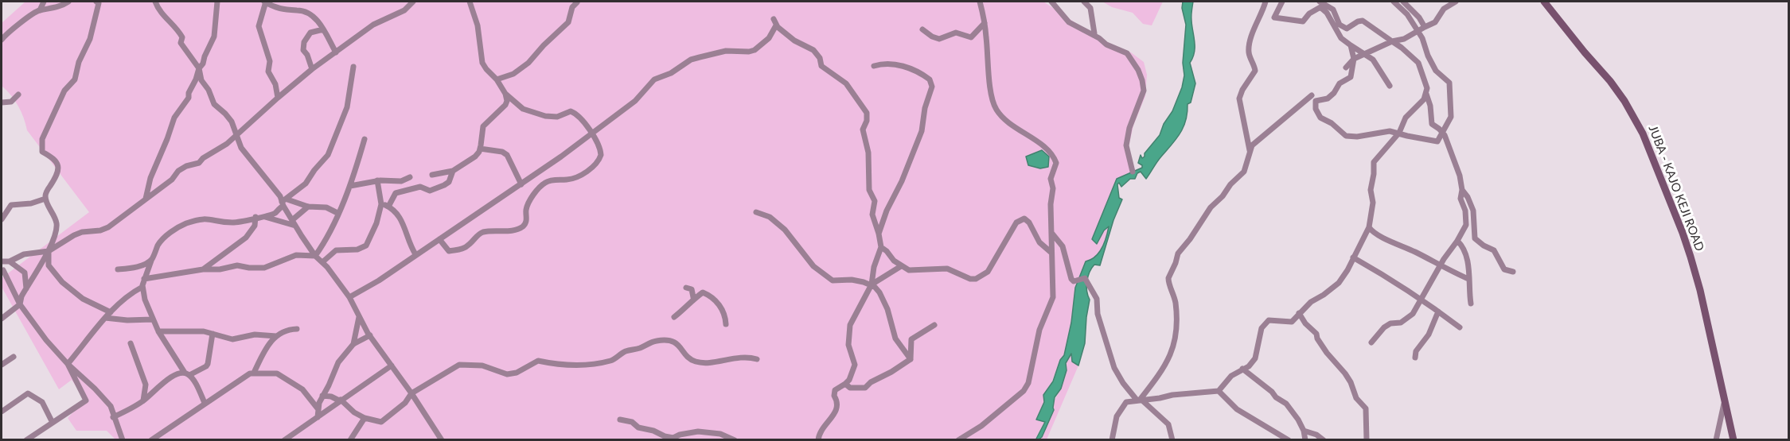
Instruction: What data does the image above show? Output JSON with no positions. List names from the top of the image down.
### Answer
{
  "streets": {
    "main road": ["JUBA - KAJO KEJI ROAD"]
  }
}
